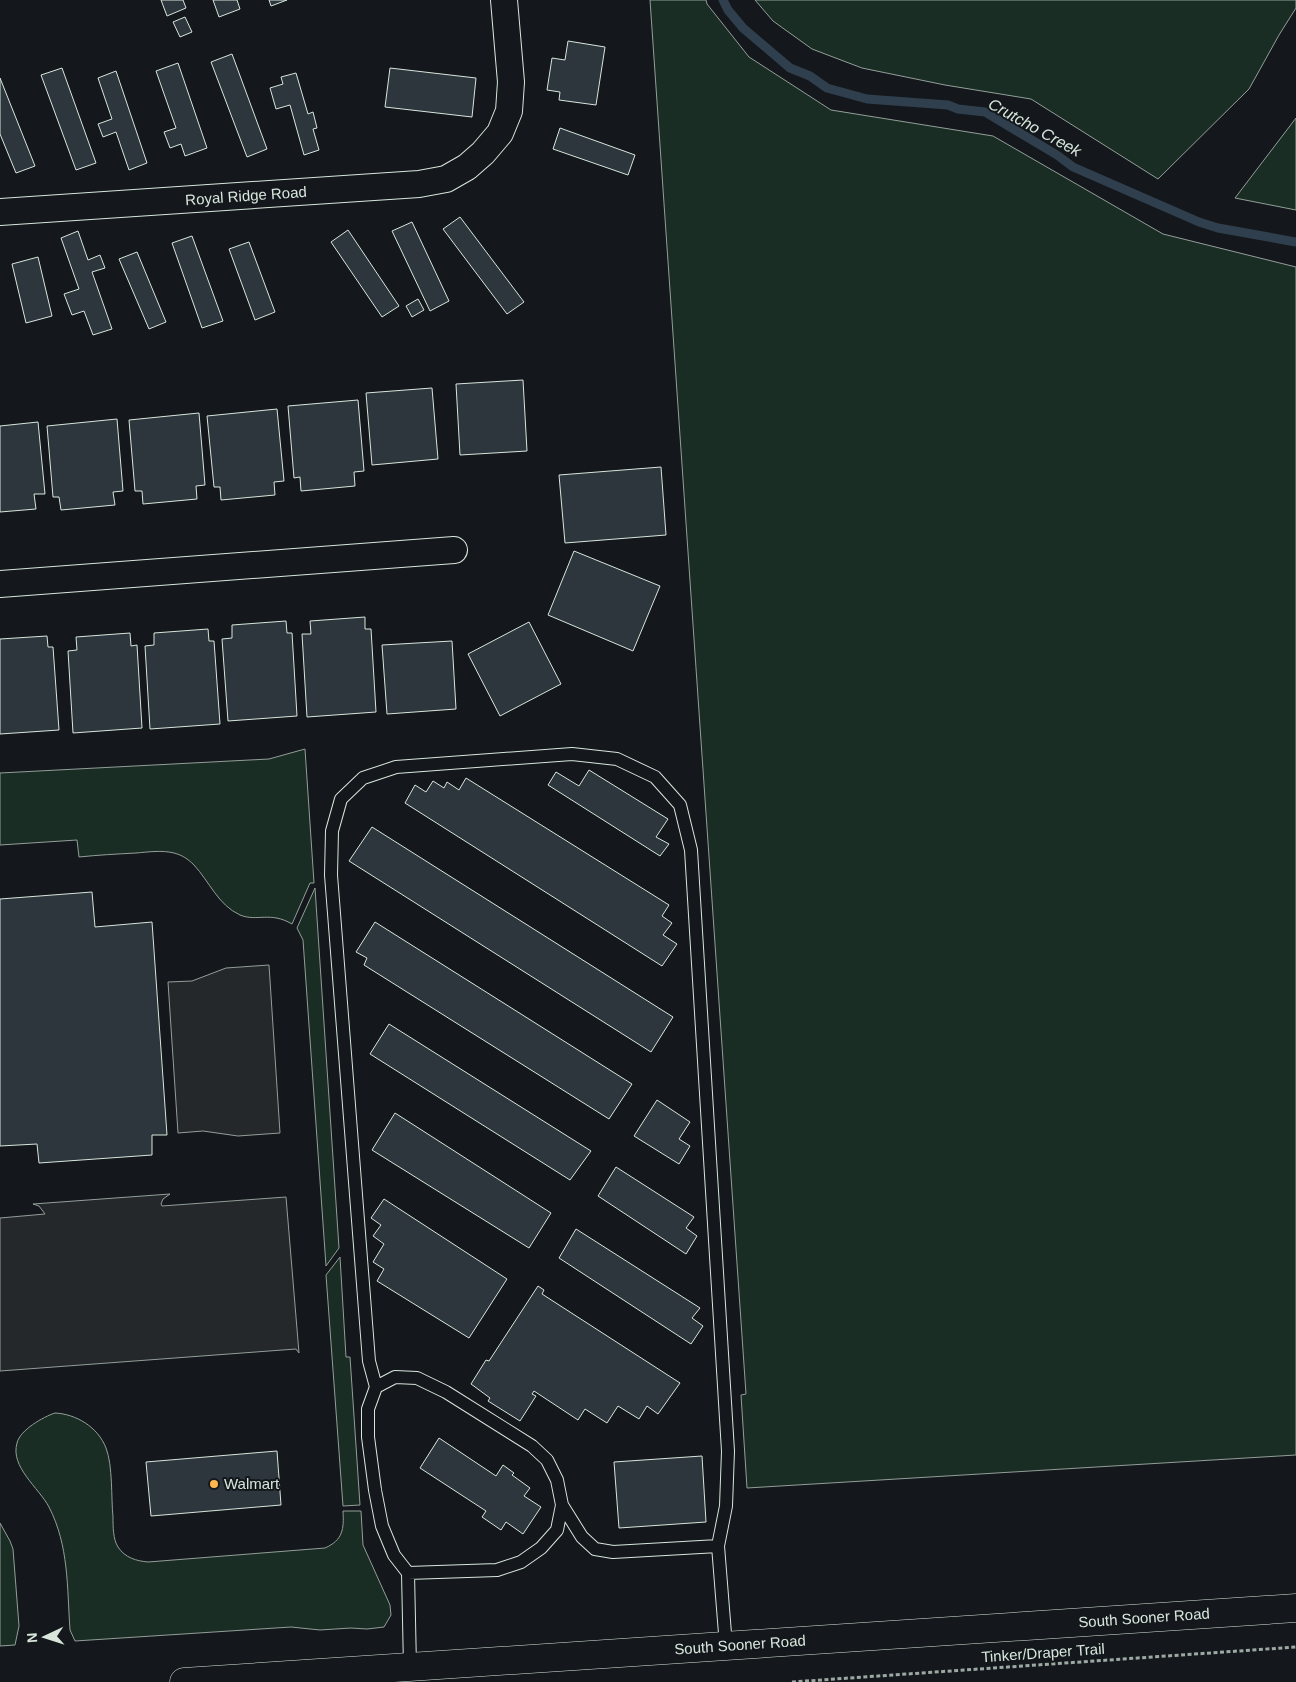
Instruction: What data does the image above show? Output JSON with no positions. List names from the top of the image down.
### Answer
{
  "streets": {
    "main road": ["South Sooner Road"],
    "street": ["Royal Ridge Road"],
    "path": ["Tinker/Draper Trail"]
  },
  "water": ["Crutcho Creek"],
  "places": ["Walmart"],
  "north": "left"
}
